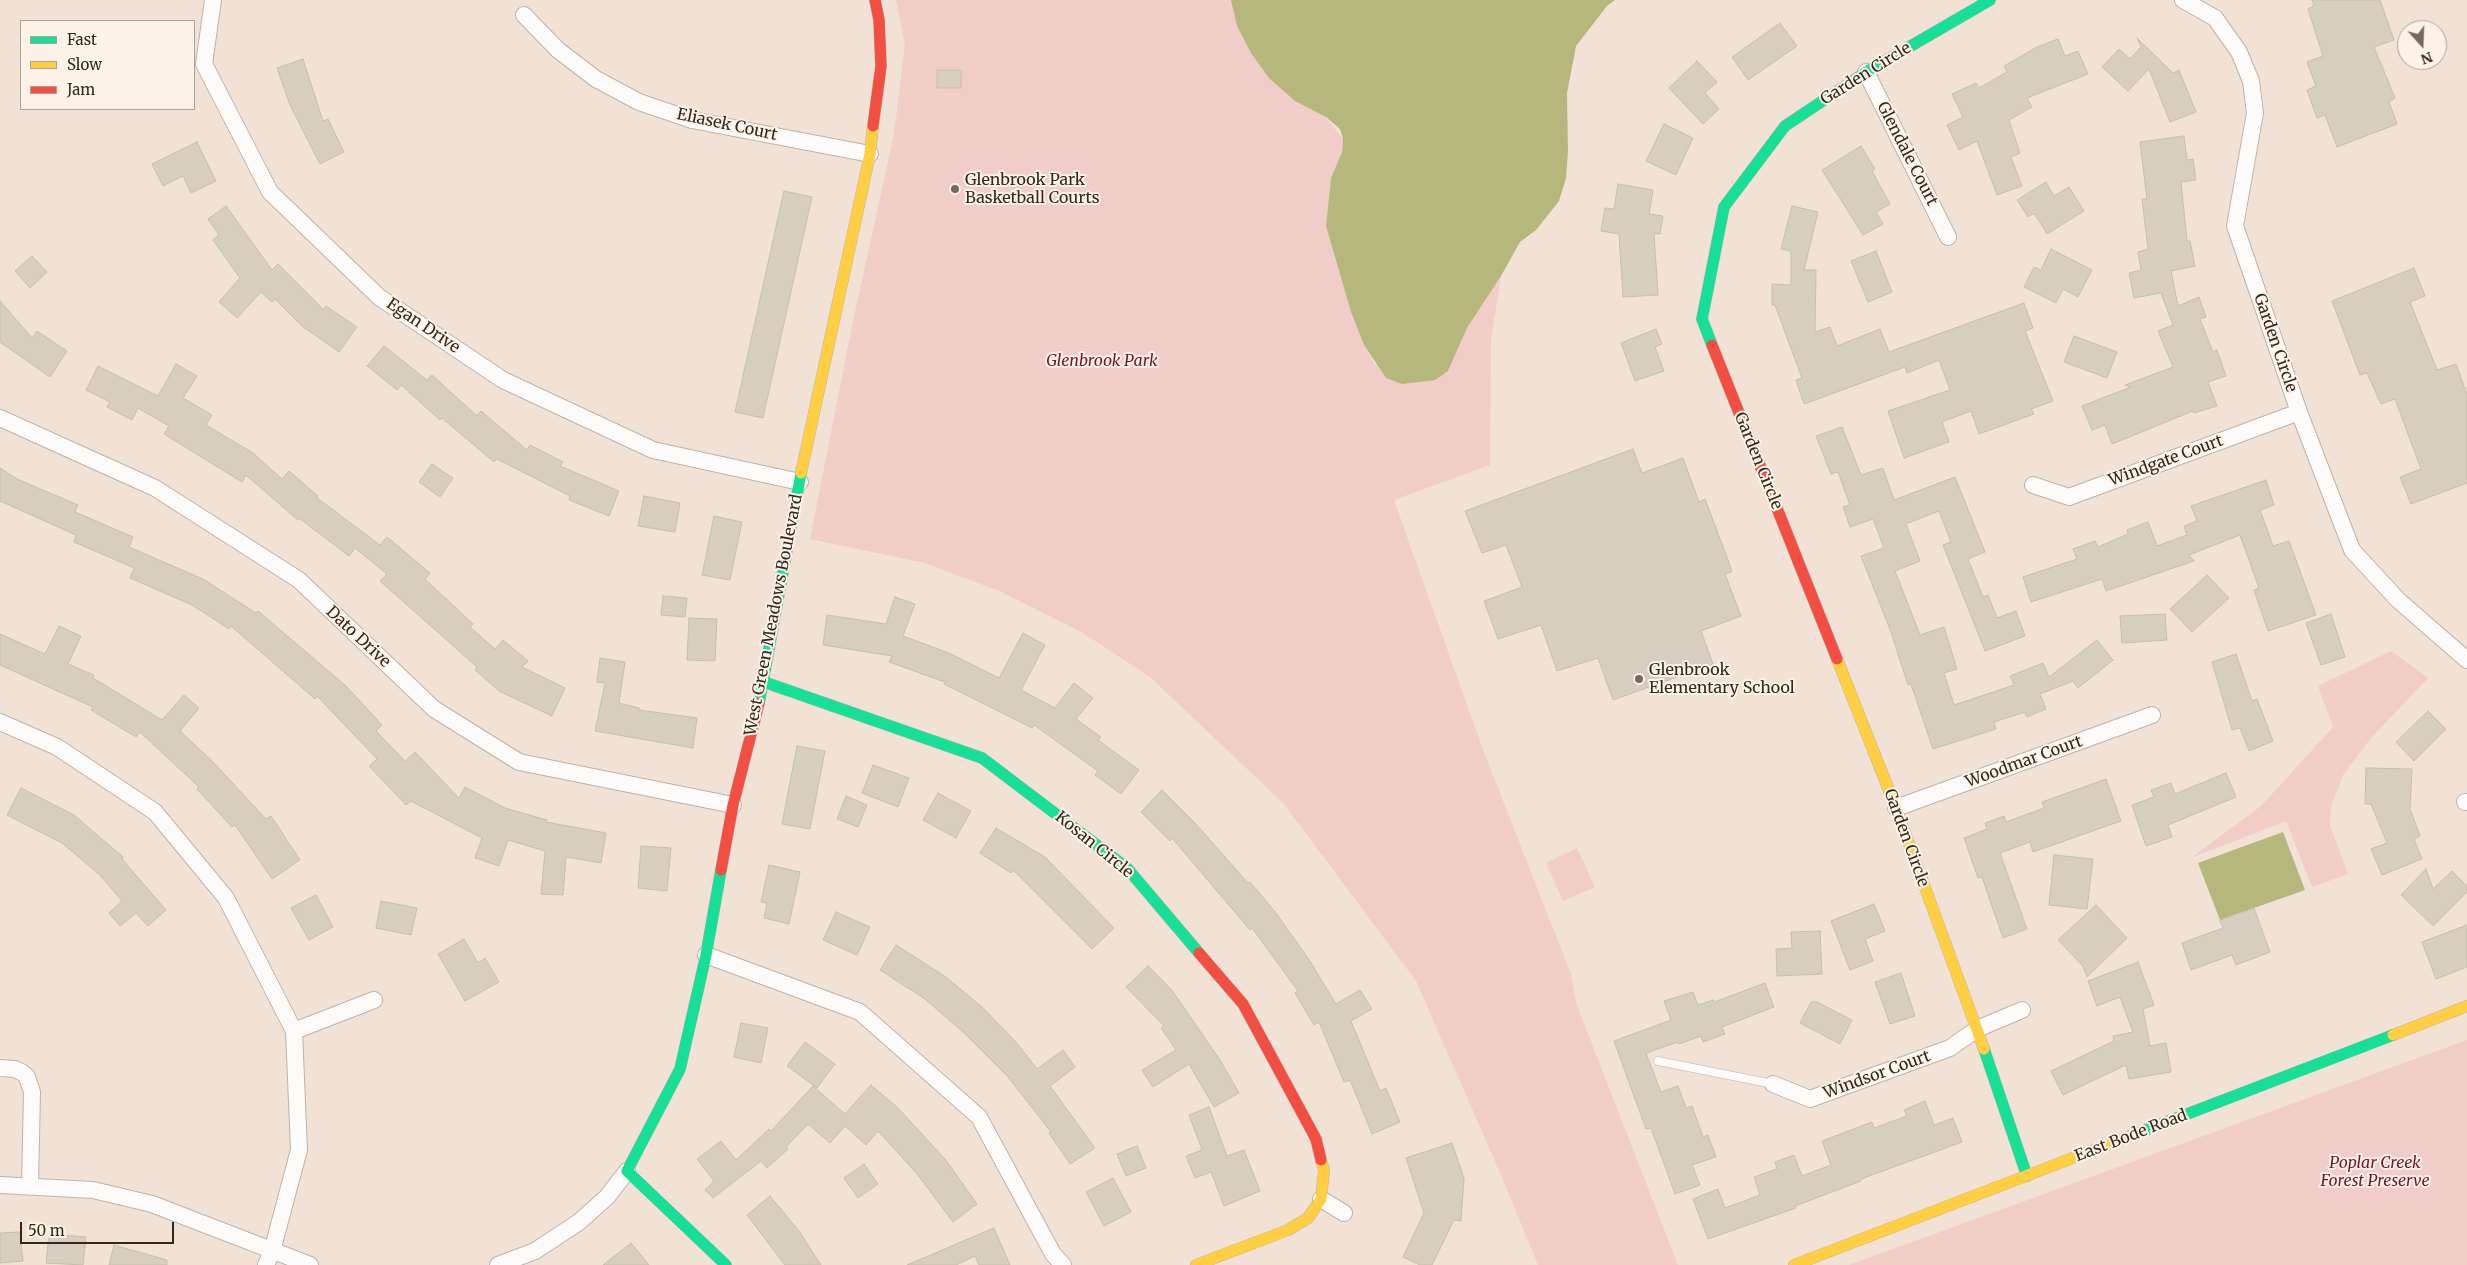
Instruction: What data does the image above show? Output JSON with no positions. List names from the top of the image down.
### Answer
{
  "streets": {
    "street": [
      "Garden Circle",
      "Eliasek Court",
      "Glendale Court",
      "Egan Drive",
      "Windgate Court",
      "West Green Meadows Boulevard",
      "Dato Drive",
      "Woodmar Court",
      "Kosan Circle",
      "Windsor Court",
      "East Bode Road"
    ]
  },
  "crossings": [
    ["Garden Circle", "Glendale Court"],
    ["Garden Circle", "Windgate Court"],
    ["Garden Circle", "Woodmar Court"],
    ["Garden Circle", "Windsor Court"],
    ["Garden Circle", "East Bode Road"],
    ["Eliasek Court", "West Green Meadows Boulevard"],
    ["Egan Drive", "West Green Meadows Boulevard"],
    ["West Green Meadows Boulevard", "Dato Drive"],
    ["West Green Meadows Boulevard", "Kosan Circle"]
  ],
  "parks": ["Glenbrook Park", "Poplar Creek Forest Preserve"],
  "places": ["Glenbrook Park Basketball Courts", "Glenbrook Elementary School"],
  "legend": ["Fast", "Slow", "Jam"],
  "scale_bar": "50 m",
  "north": "bottom"
}
